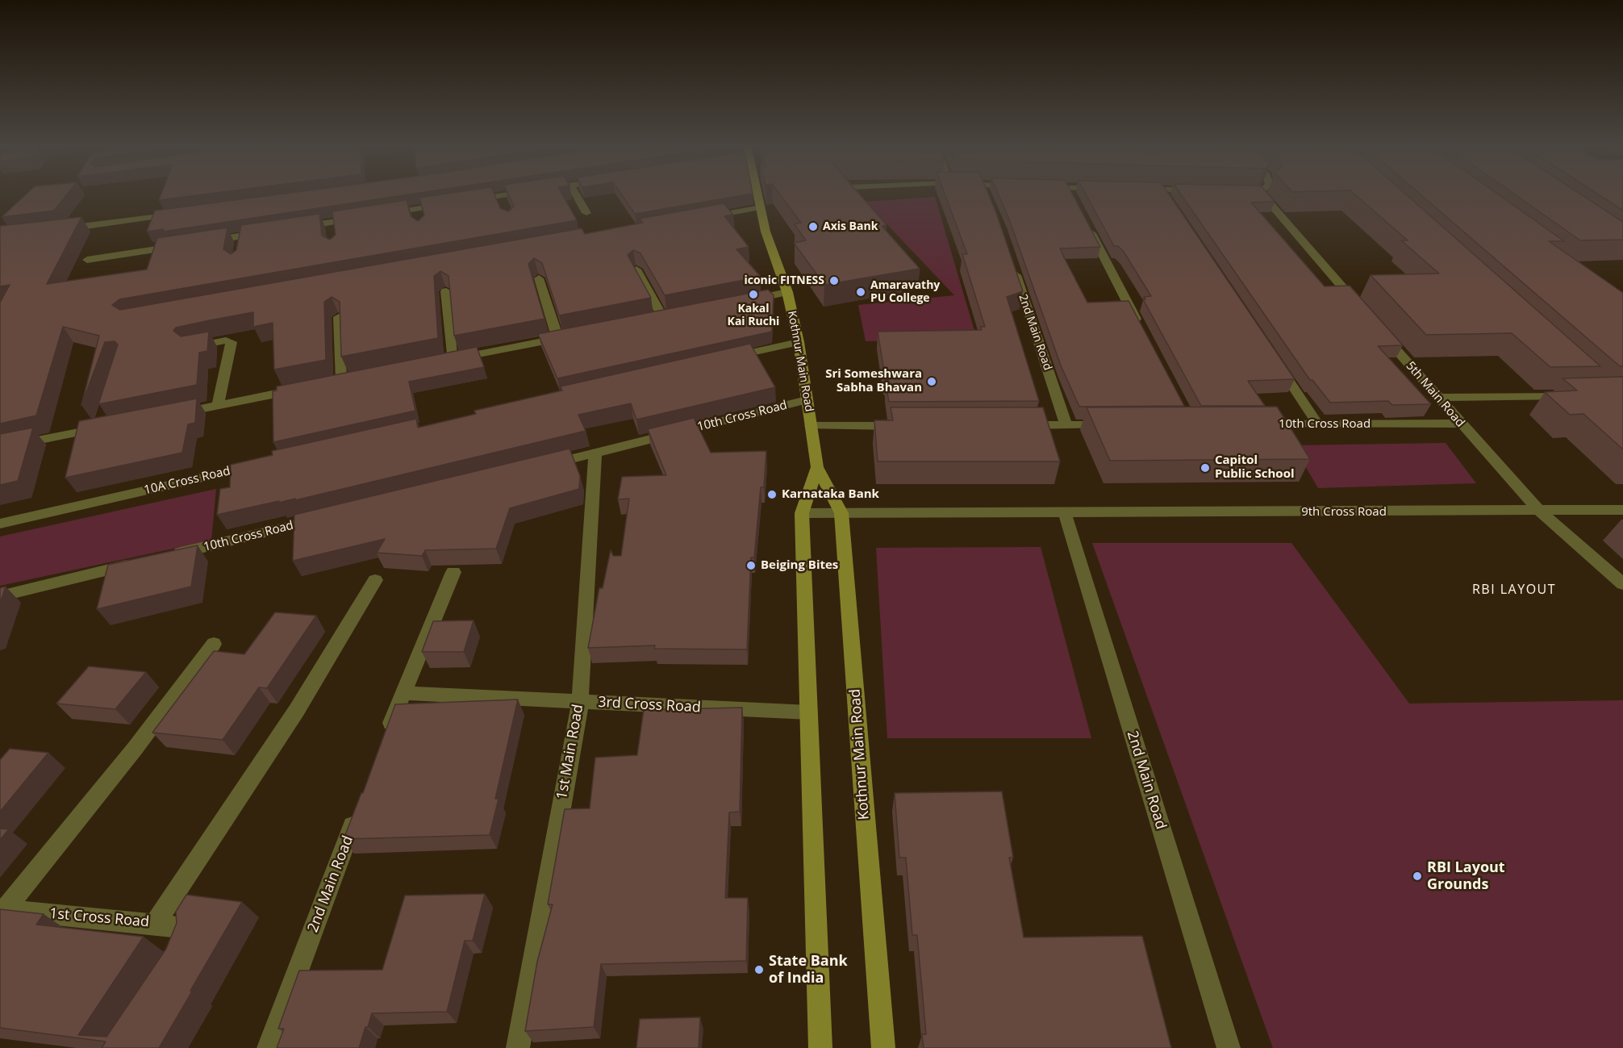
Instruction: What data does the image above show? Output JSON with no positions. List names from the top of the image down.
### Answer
{
  "streets": {
    "main road": ["Kothnur Main Road"],
    "street": [
      "2nd Main Road",
      "5th Main Road",
      "10th Cross Road",
      "10A Cross Road",
      "9th Cross Road",
      "3rd Cross Road",
      "1st Main Road",
      "1st Cross Road"
    ]
  },
  "crossings": [
    ["2nd Main Road", "9th Cross Road"],
    ["Kothnur Main Road", "10th Cross Road"],
    ["Kothnur Main Road", "9th Cross Road"],
    ["Kothnur Main Road", "3rd Cross Road"],
    ["5th Main Road", "10th Cross Road"],
    ["5th Main Road", "9th Cross Road"],
    ["10th Cross Road", "1st Main Road"],
    ["3rd Cross Road", "1st Main Road"]
  ],
  "districts": ["RBI LAYOUT"],
  "places": [
    "Axis Bank",
    "iconic FITNESS",
    "Amaravathy PU College",
    "Kakal Kai Ruchi",
    "Sri Someshwara Sabha Bhavan",
    "Capitol Public School",
    "Karnataka Bank",
    "Beiging Bites",
    "RBI Layout Grounds",
    "State Bank of India"
  ]
}
